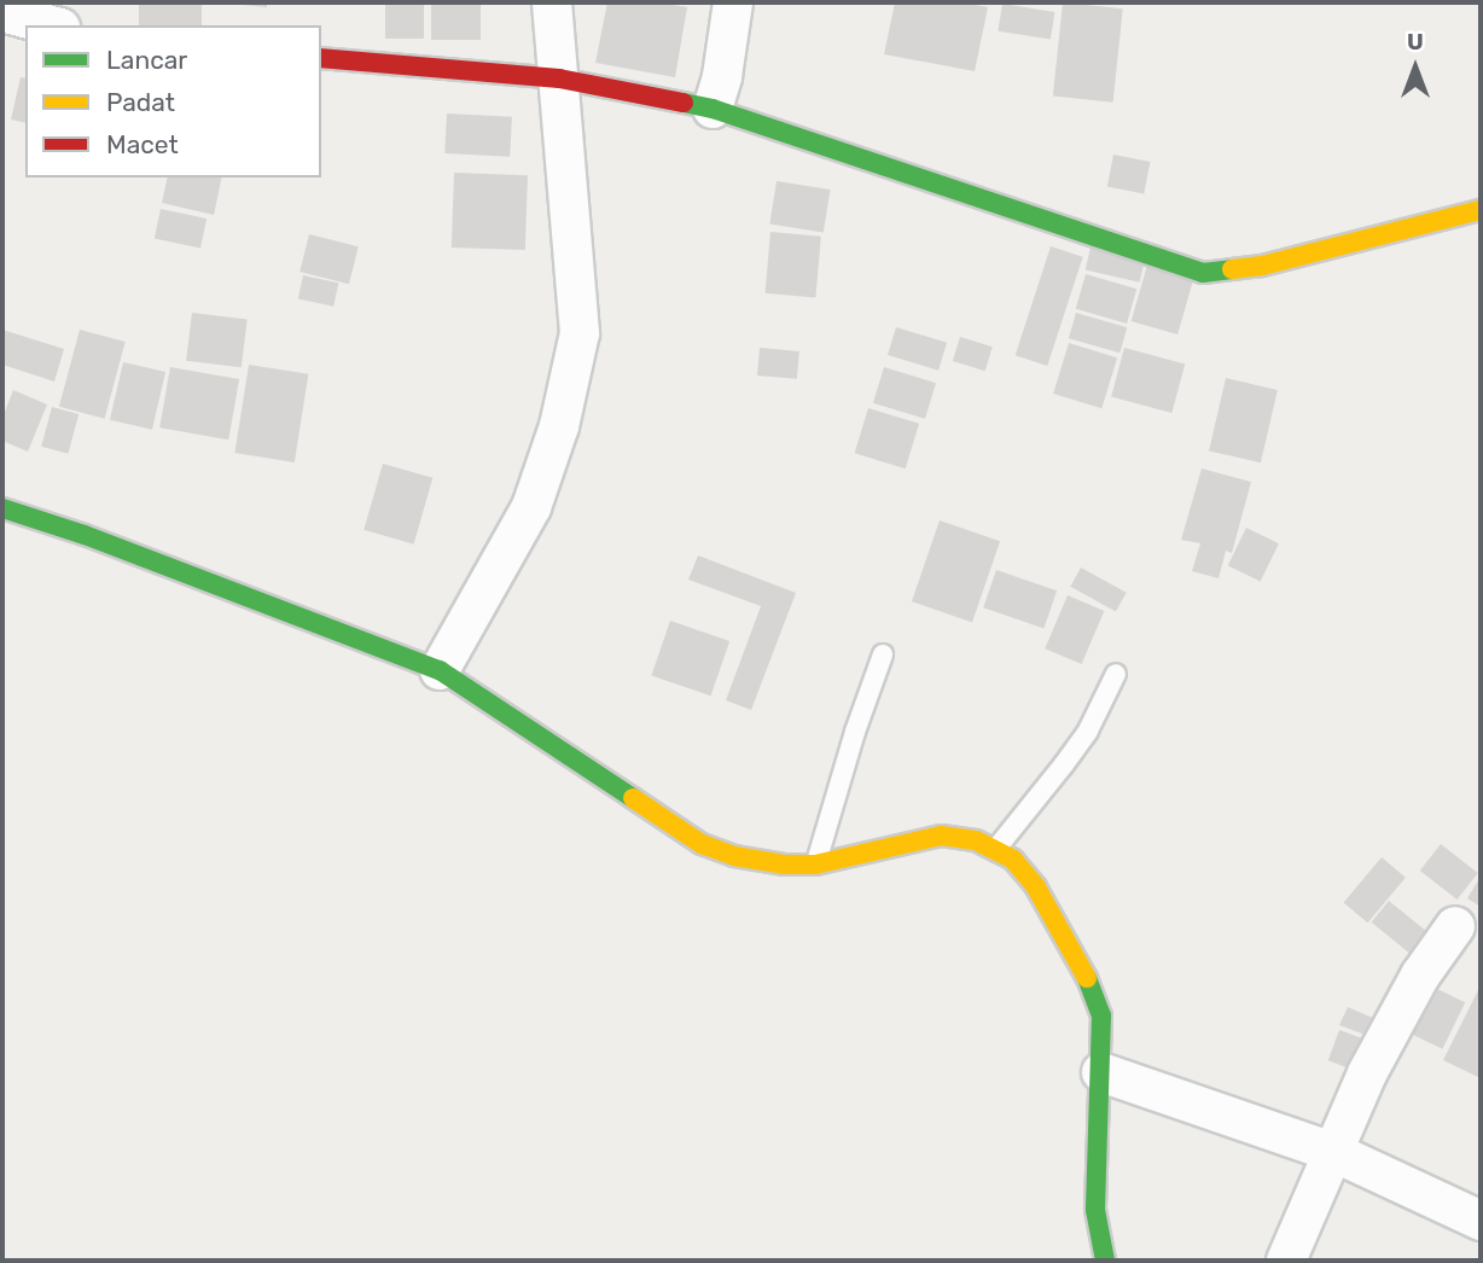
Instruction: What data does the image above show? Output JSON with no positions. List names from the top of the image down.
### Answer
{
  "legend": ["Lancar", "Padat", "Macet"],
  "north": "top"
}
